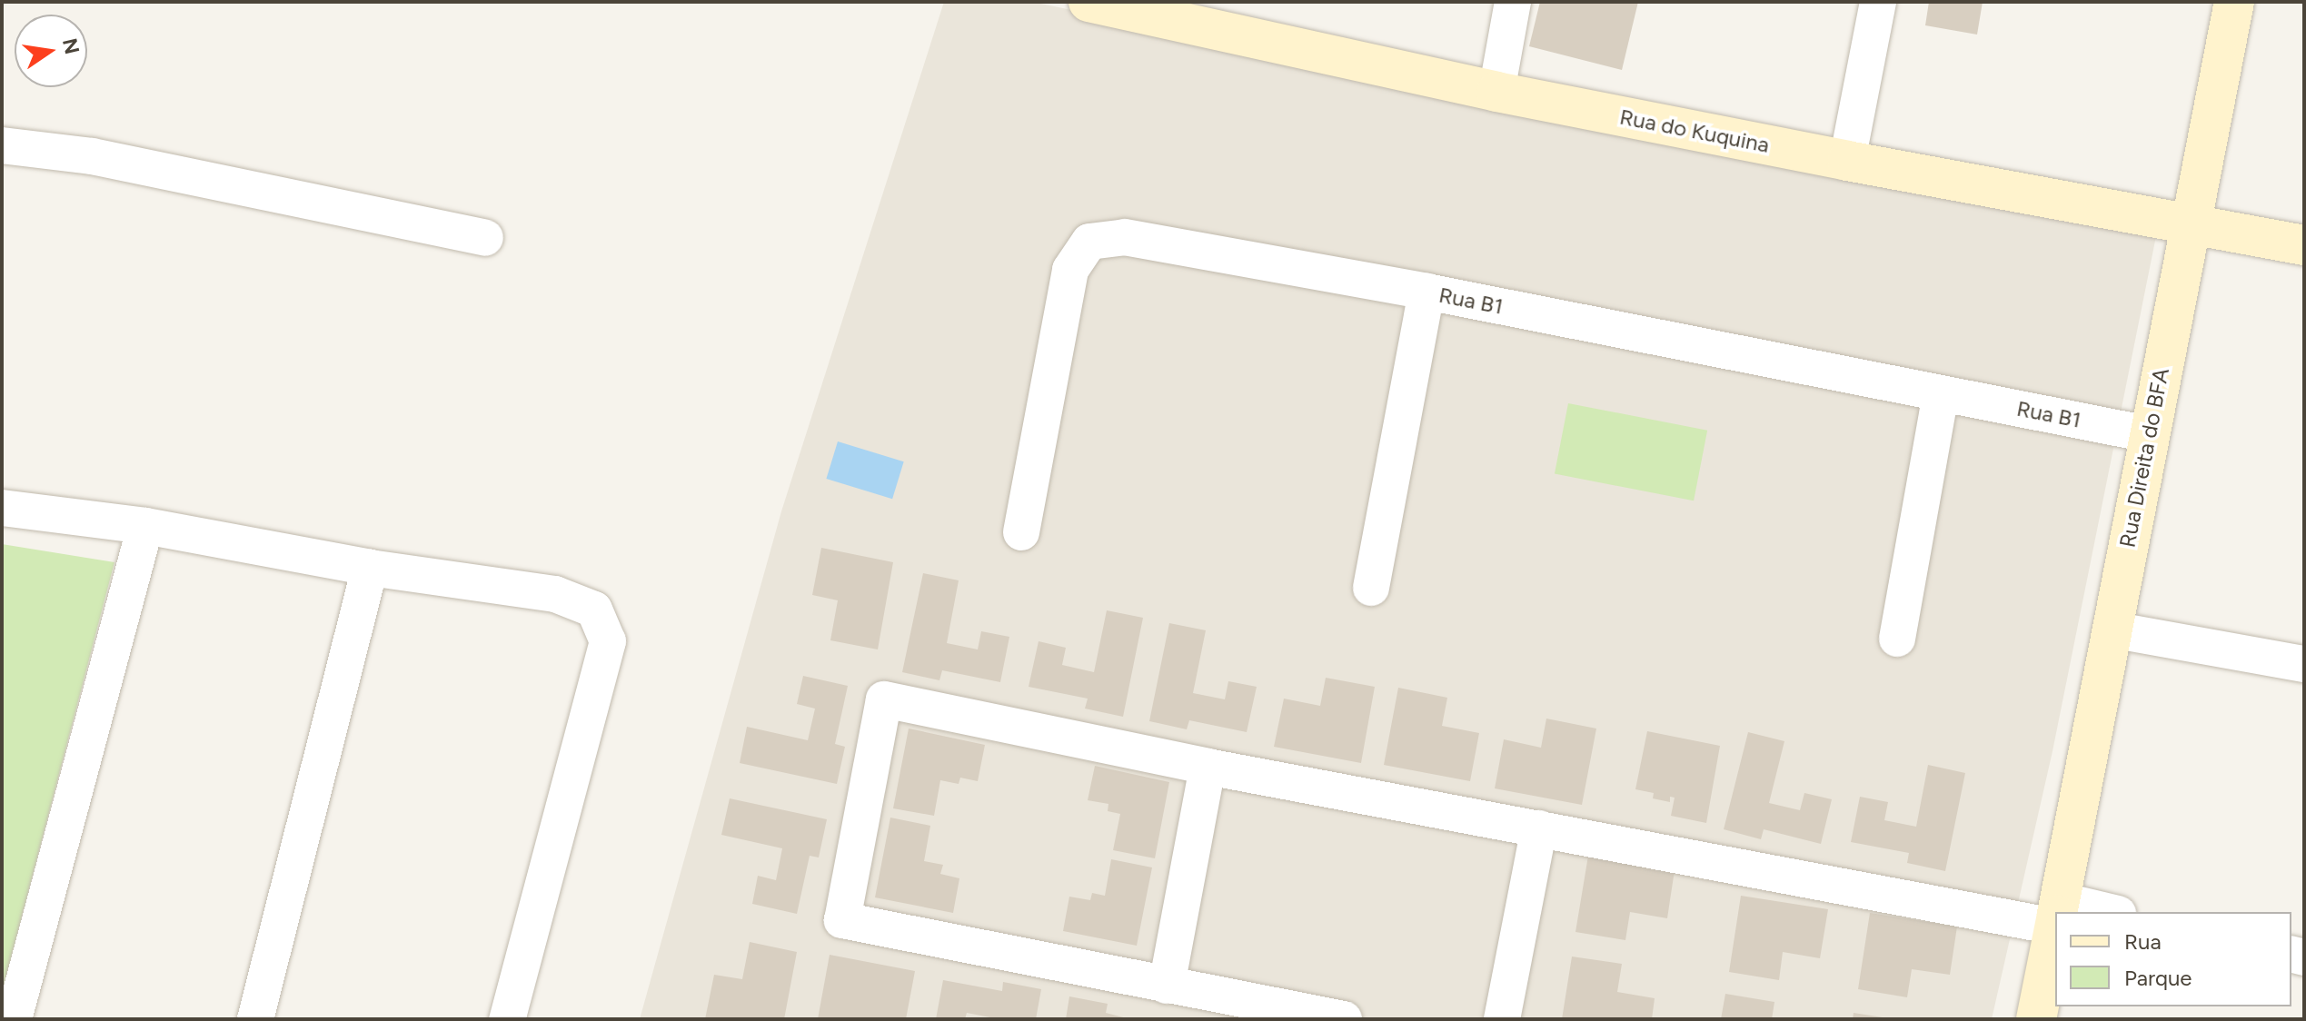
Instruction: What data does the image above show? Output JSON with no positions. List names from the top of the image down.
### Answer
{
  "streets": {
    "street": ["Rua do Kuquina", "Rua B1", "Rua Direita do BFA"]
  },
  "crossings": [
    ["Rua do Kuquina", "Rua Direita do BFA"],
    ["Rua B1", "Rua Direita do BFA"]
  ],
  "legend": ["Rua", "Parque"],
  "north": "right"
}
